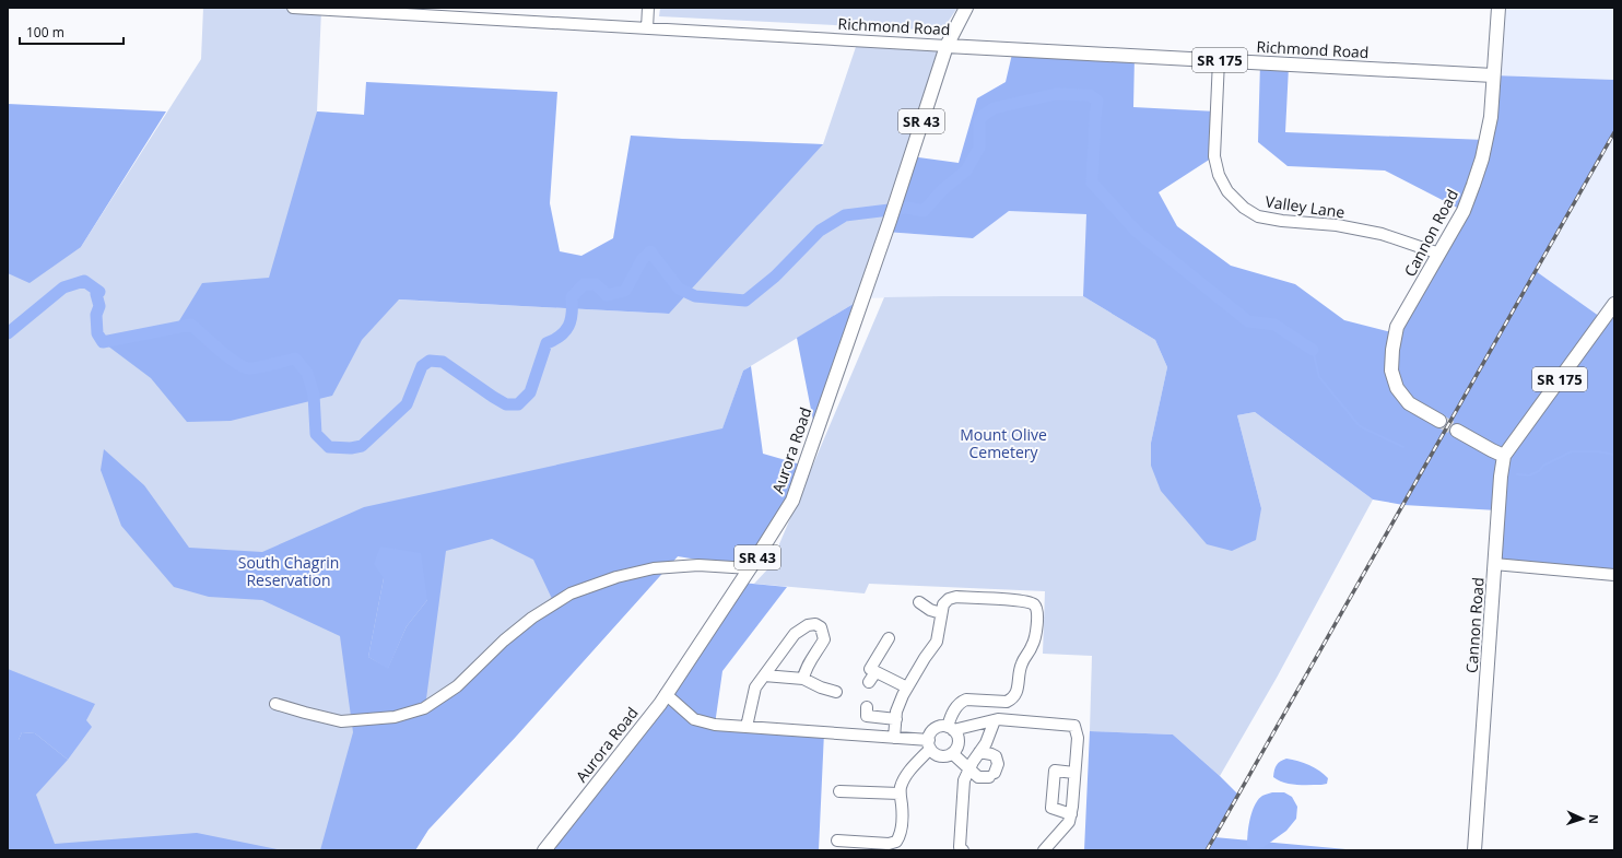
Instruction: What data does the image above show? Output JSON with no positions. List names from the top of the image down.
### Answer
{
  "streets": {
    "main road": [
      "Richmond Road",
      "SR 175",
      "SR 43",
      "Cannon Road",
      "Aurora Road"
    ],
    "street": ["Valley Lane"]
  },
  "crossings": [
    ["Richmond Road", "Valley Lane"],
    ["Richmond Road", "Cannon Road"],
    ["Richmond Road", "Aurora Road"],
    ["SR 175", "Cannon Road"],
    ["Valley Lane", "Cannon Road"]
  ],
  "parks": ["Mount Olive Cemetery", "South Chagrin Reservation"],
  "scale_bar": "100 m",
  "north": "right"
}
